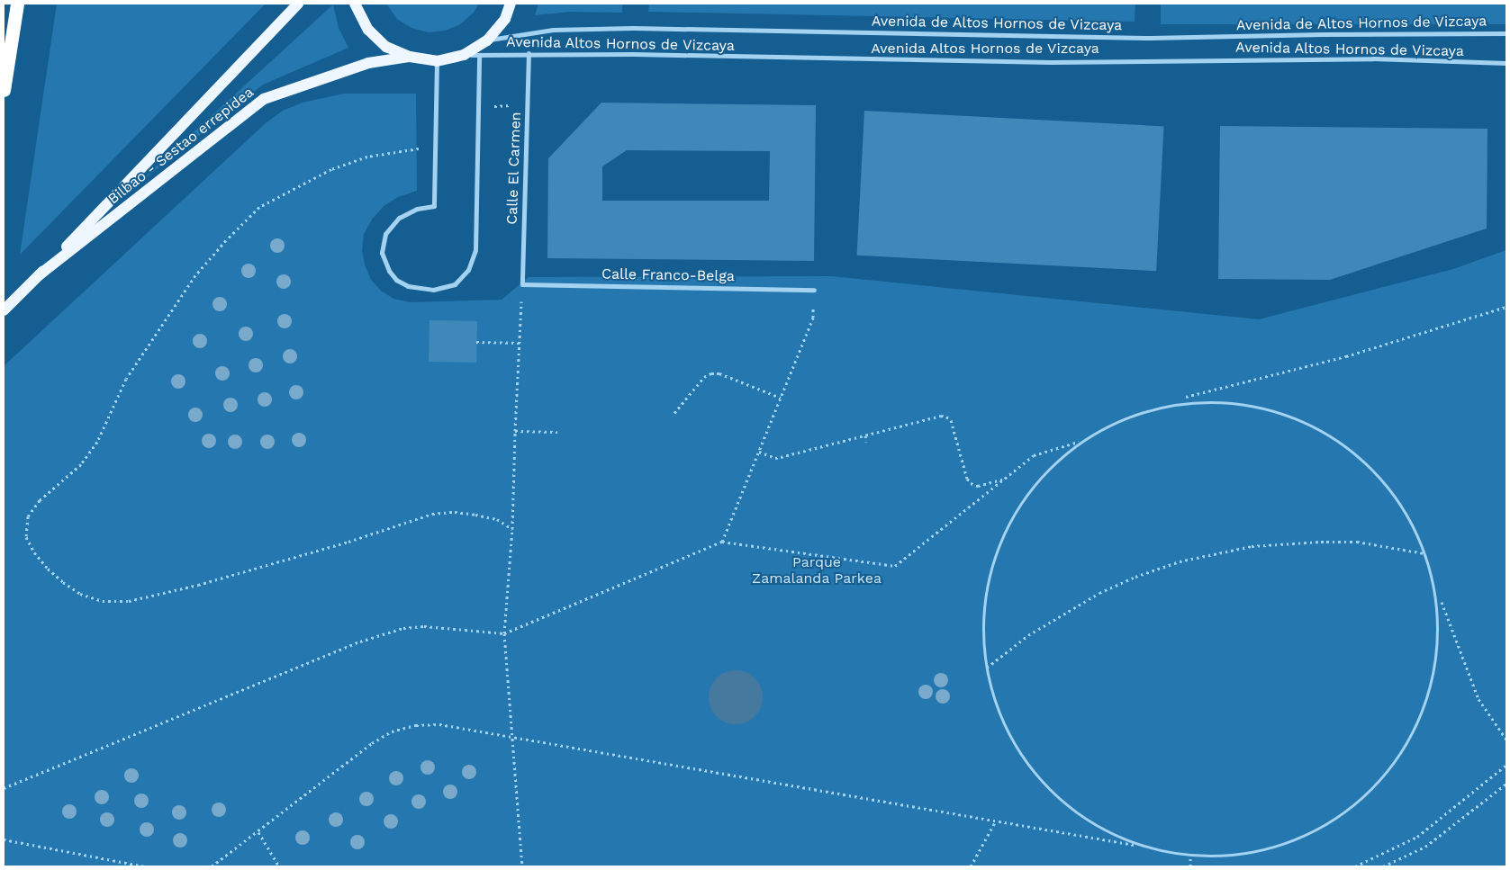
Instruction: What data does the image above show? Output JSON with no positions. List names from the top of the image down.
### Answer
{
  "streets": {
    "main road": ["Bilbao - Sestao errepidea"],
    "street": [
      "Avenida de Altos Hornos de Vizcaya",
      "Avenida Altos Hornos de Vizcaya",
      "Calle El Carmen",
      "Calle Franco-Belga"
    ]
  },
  "crossings": [
    ["Avenida Altos Hornos de Vizcaya", "Calle El Carmen"],
    ["Calle El Carmen", "Calle Franco-Belga"]
  ],
  "parks": ["Parque Zamalanda Parkea"]
}
